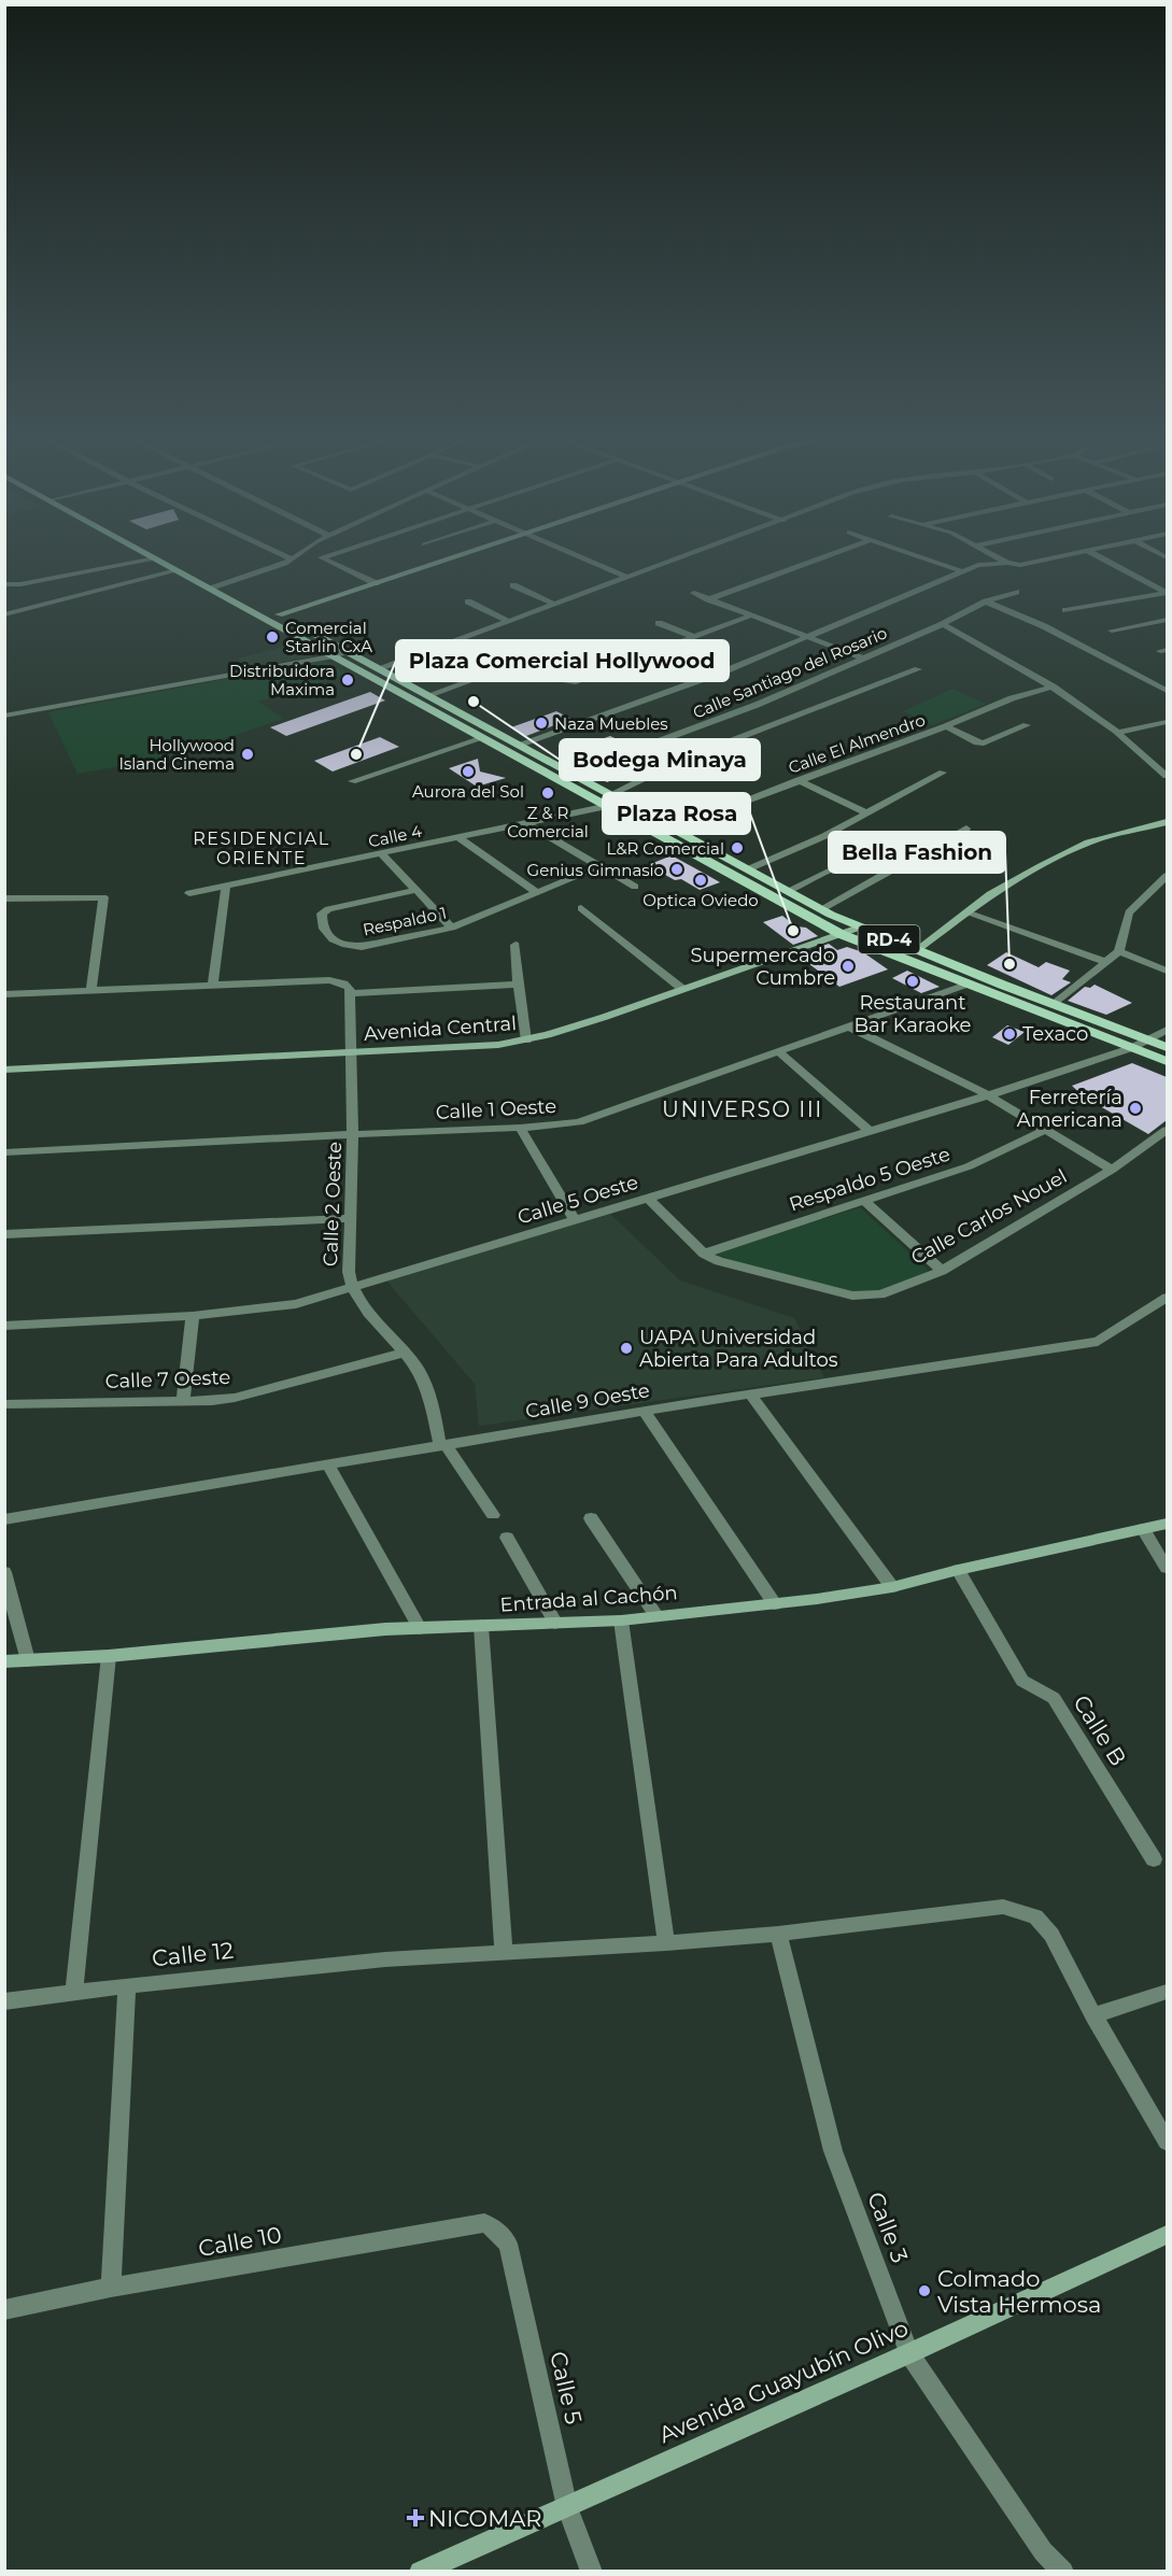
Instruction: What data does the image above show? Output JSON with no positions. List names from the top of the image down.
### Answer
{
  "streets": {
    "main road": [
      "RD-4",
      "Avenida Central",
      "Entrada al Cachón",
      "Avenida Guayubín Olivo"
    ],
    "street": [
      "Calle Santiago del Rosario",
      "Calle El Almendro",
      "Calle 4",
      "Respaldo 1",
      "Calle 1 Oeste",
      "Respaldo 5 Oeste",
      "Calle 5 Oeste",
      "Calle 2 Oeste",
      "Calle Carlos Nouel",
      "Calle 7 Oeste",
      "Calle 9 Oeste",
      "Calle B",
      "Calle 12",
      "Calle 3",
      "Calle 10",
      "Calle 5"
    ]
  },
  "crossings": [
    ["Calle Santiago del Rosario", "RD-4"],
    ["Calle El Almendro", "RD-4"],
    ["Calle 4", "RD-4"],
    ["RD-4", "Avenida Central"],
    ["RD-4", "Calle 1 Oeste"],
    ["RD-4", "Calle 5 Oeste"],
    ["Avenida Central", "Calle 2 Oeste"],
    ["Calle 1 Oeste", "Calle 2 Oeste"],
    ["Respaldo 5 Oeste", "Calle Carlos Nouel"],
    ["Calle 5 Oeste", "Calle 2 Oeste"],
    ["Calle 5 Oeste", "Calle Carlos Nouel"],
    ["Calle 2 Oeste", "Calle 7 Oeste"],
    ["Calle 2 Oeste", "Calle 9 Oeste"],
    ["Entrada al Cachón", "Calle B"],
    ["Calle 12", "Calle 3"],
    ["Calle 3", "Avenida Guayubín Olivo"],
    ["Calle 10", "Calle 5"],
    ["Avenida Guayubín Olivo", "Calle 5"]
  ],
  "districts": ["RESIDENCIAL ORIENTE", "UNIVERSO III"],
  "places": {
    "other": [
      "Comercial Starlin CxA",
      "Distribuidora Maxima",
      "Bodega Minaya",
      "Naza Muebles",
      "Hollywood Island Cinema",
      "Plaza Comercial Hollywood",
      "Aurora del Sol",
      "Z & R Comercial",
      "L&R Comercial",
      "Genius Gimnasio",
      "Optica Oviedo",
      "Plaza Rosa",
      "Bella Fashion",
      "Supermercado Cumbre",
      "Restaurant Bar Karaoke",
      "Texaco",
      "Ferretería Americana",
      "UAPA Universidad Abierta Para Adultos",
      "Colmado Vista Hermosa"
    ],
    "health": ["NICOMAR"]
  }
}
